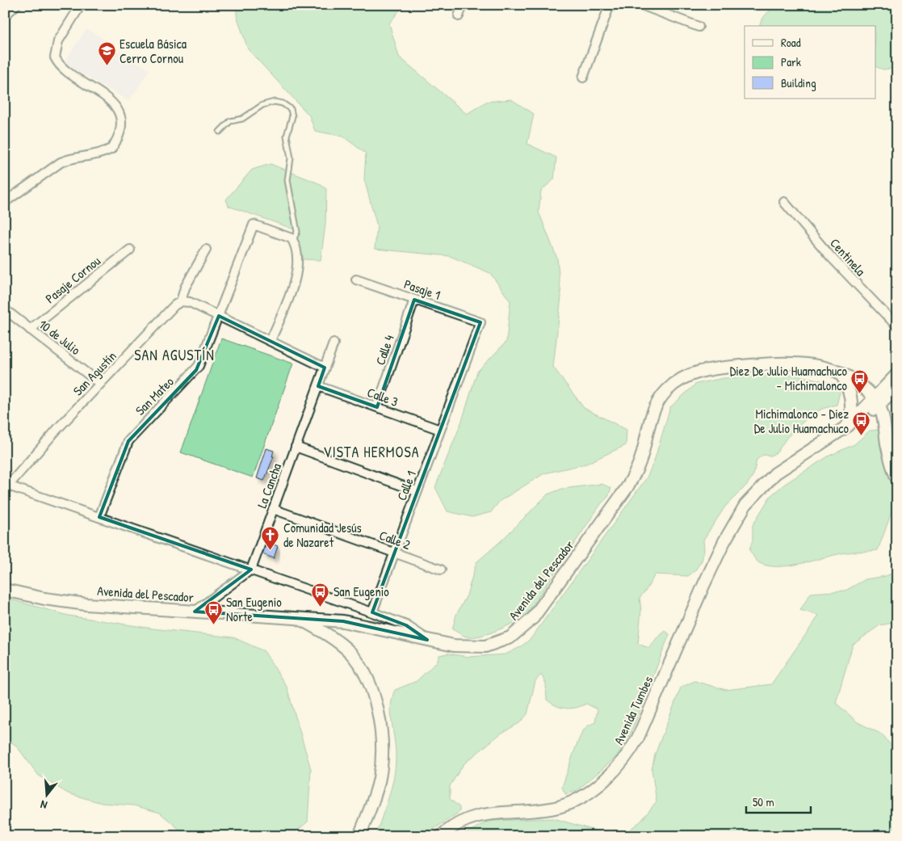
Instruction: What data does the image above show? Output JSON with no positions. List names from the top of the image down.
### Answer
{
  "streets": {
    "main road": ["Avenida del Pescador", "Avenida Tumbes"],
    "street": [
      "Centinela",
      "Pasaje Cornou",
      "Pasaje 1",
      "10 de Julio",
      "Calle 4",
      "San Agustín",
      "San Mateo",
      "Calle 3",
      "La Cancha",
      "Calle 1",
      "Calle 2"
    ]
  },
  "crossings": [
    ["Pasaje Cornou", "10 de Julio"],
    ["Pasaje 1", "Calle 4"],
    ["Pasaje 1", "Calle 1"],
    ["10 de Julio", "San Agustín"],
    ["Calle 4", "Calle 3"],
    ["Calle 3", "La Cancha"],
    ["Calle 3", "Calle 1"],
    ["La Cancha", "Calle 2"],
    ["Calle 1", "Calle 2"],
    ["Avenida del Pescador", "Avenida Tumbes"]
  ],
  "districts": ["SAN AGUSTÍN", "VISTA HERMOSA"],
  "places": {
    "school or university": ["Escuela Básica Cerro Cornou"],
    "bus stop": [
      "Diez De Julio Huamachuco - Michimalonco",
      "Michimalonco - Diez De Julio Huamachuco",
      "San Eugenio",
      "San Eugenio Norte"
    ],
    "church": ["Comunidad Jesús de Nazaret"]
  },
  "legend": ["Road", "Park", "Building"],
  "scale_bar": "50 m",
  "north": "bottom"
}
